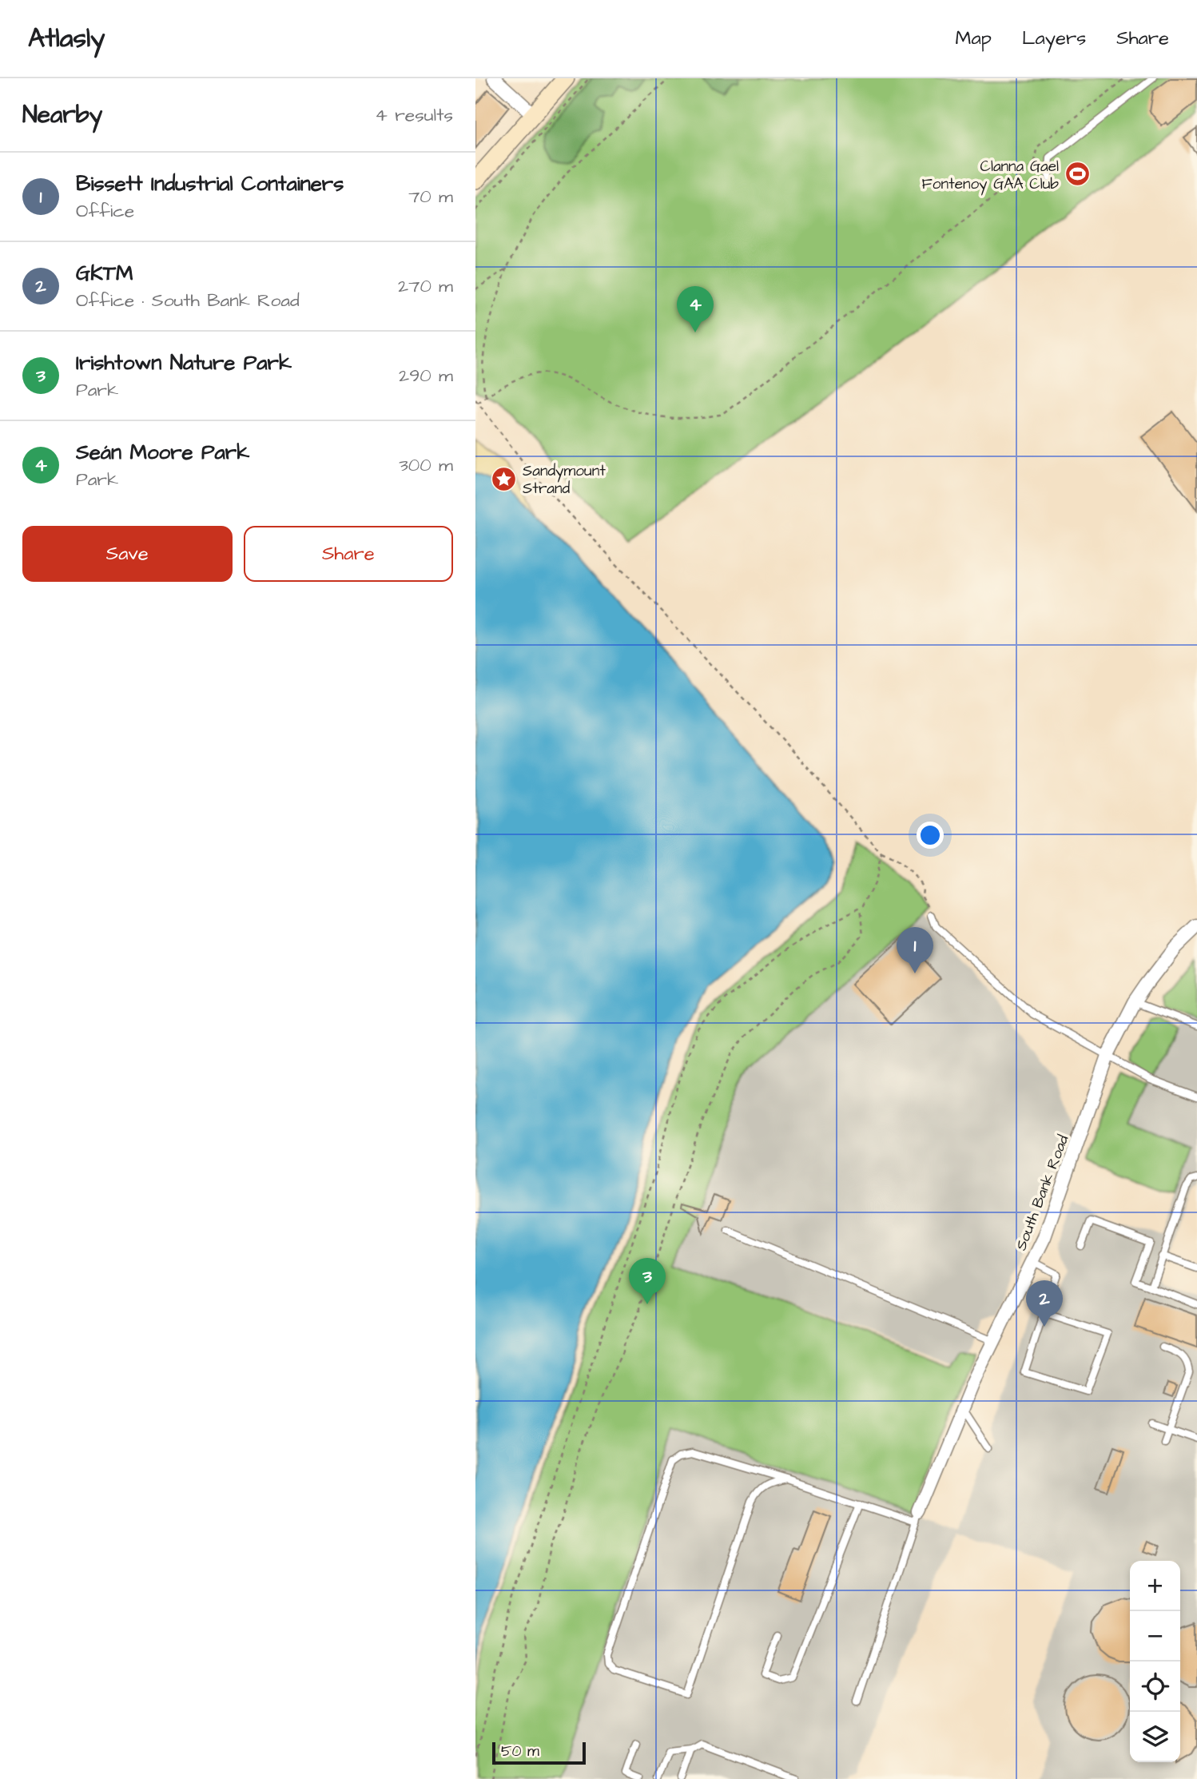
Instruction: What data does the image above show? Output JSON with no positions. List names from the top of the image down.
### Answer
{
  "streets": {
    "street": ["South Bank Road"]
  },
  "places": {
    "sports": ["Clanna Gael Fontenoy GAA Club"],
    "place": ["Sandymount Strand"]
  },
  "scale_bar": "50 m",
  "page": {
    "header": "Atlasly",
    "nav": ["Map", "Layers", "Share"],
    "heading": ["Nearby", "4 results"],
    "list": [
      {
        "mark": "1",
        "name": "Bissett Industrial Containers",
        "note": "Office",
        "value": "70 m"
      },
      {
        "mark": "2",
        "name": "GKTM",
        "note": "Office · South Bank Road",
        "value": "270 m"
      },
      {
        "mark": "3",
        "name": "Irishtown Nature Park",
        "note": "Park",
        "value": "290 m"
      },
      {
        "mark": "4",
        "name": "Seán Moore Park",
        "note": "Park",
        "value": "300 m"
      }
    ],
    "pins": [
      "4",
      "1",
      "3",
      "2"
    ],
    "buttons": ["Save", "Share"],
    "map_buttons": ["+", "−"],
    "scale": "50 m"
  }
}
